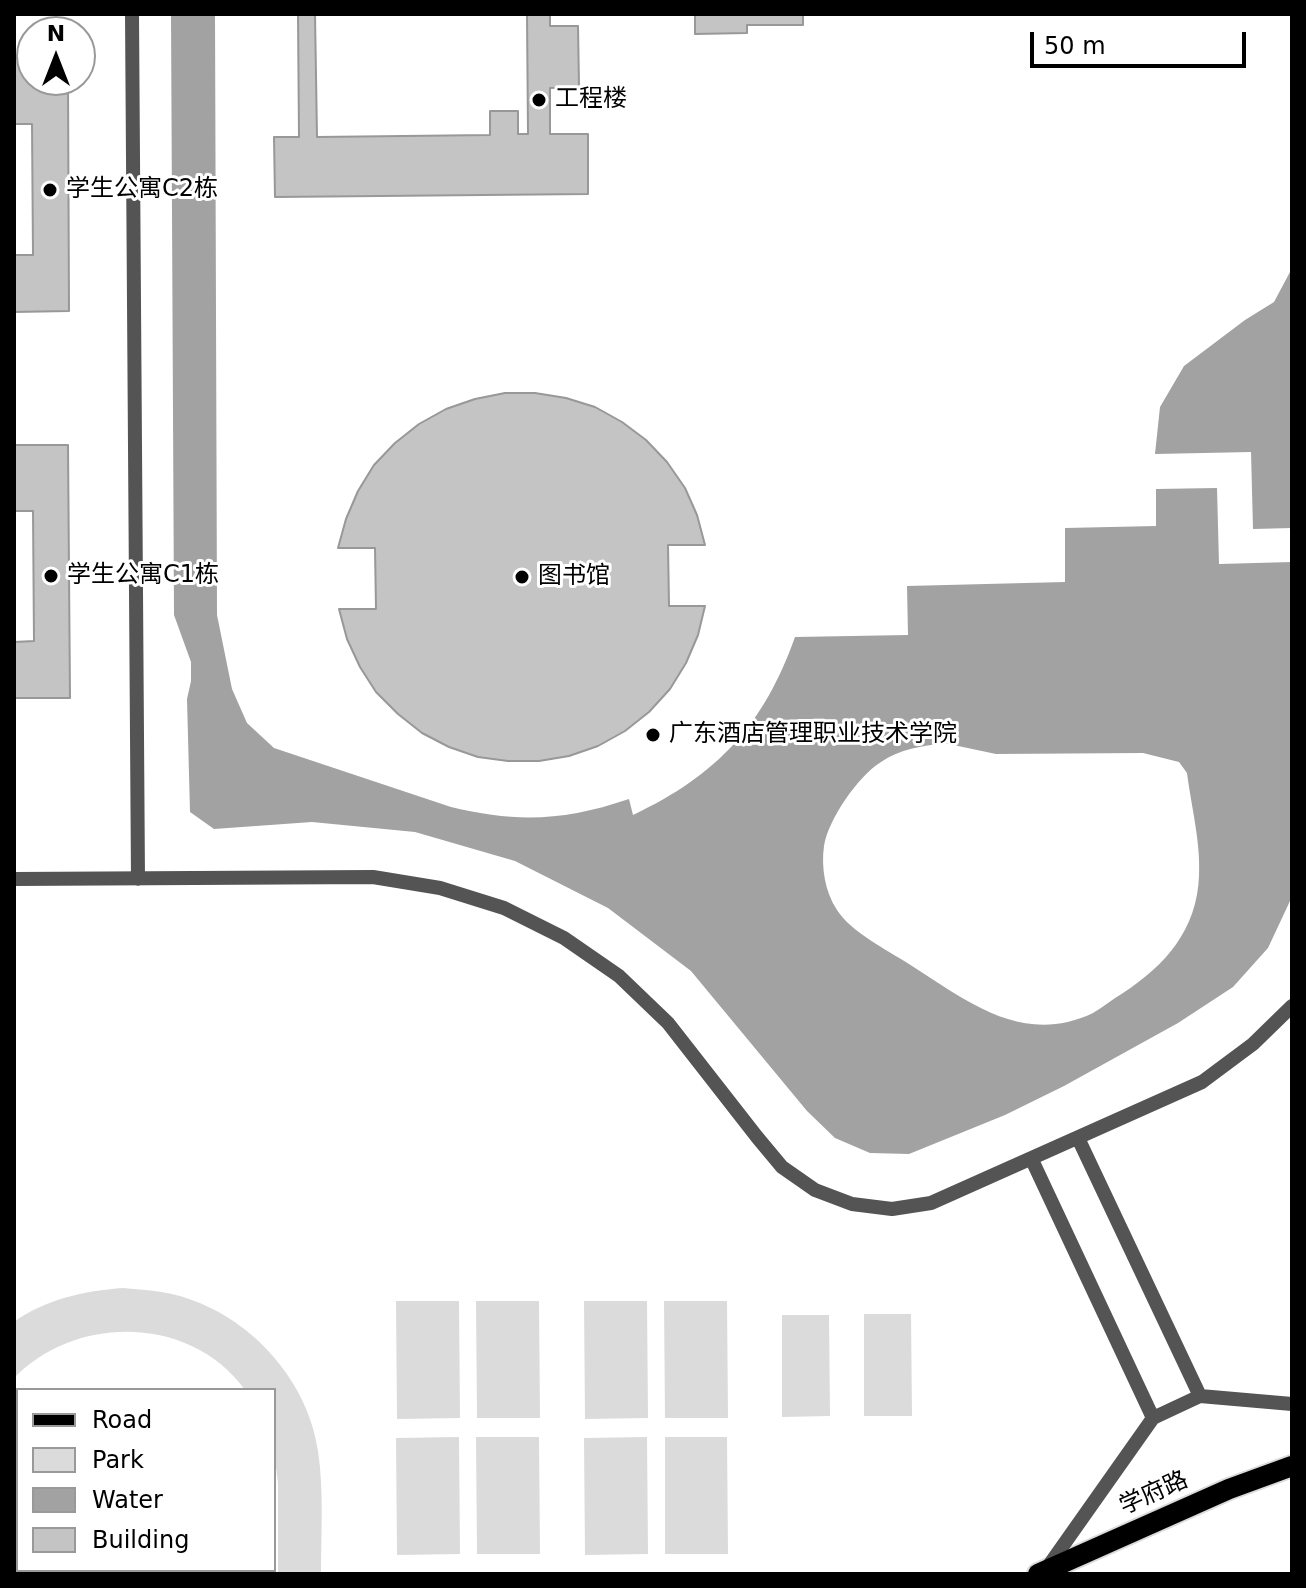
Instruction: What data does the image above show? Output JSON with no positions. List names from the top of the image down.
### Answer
{
  "streets": {
    "main road": ["学府路"]
  },
  "places": [
    "工程楼",
    "学生公寓C2栋",
    "学生公寓C1栋",
    "图书馆",
    "广东酒店管理职业技术学院"
  ],
  "legend": [
    "Road",
    "Park",
    "Water",
    "Building"
  ],
  "scale_bar": "50 m",
  "north": "top"
}
